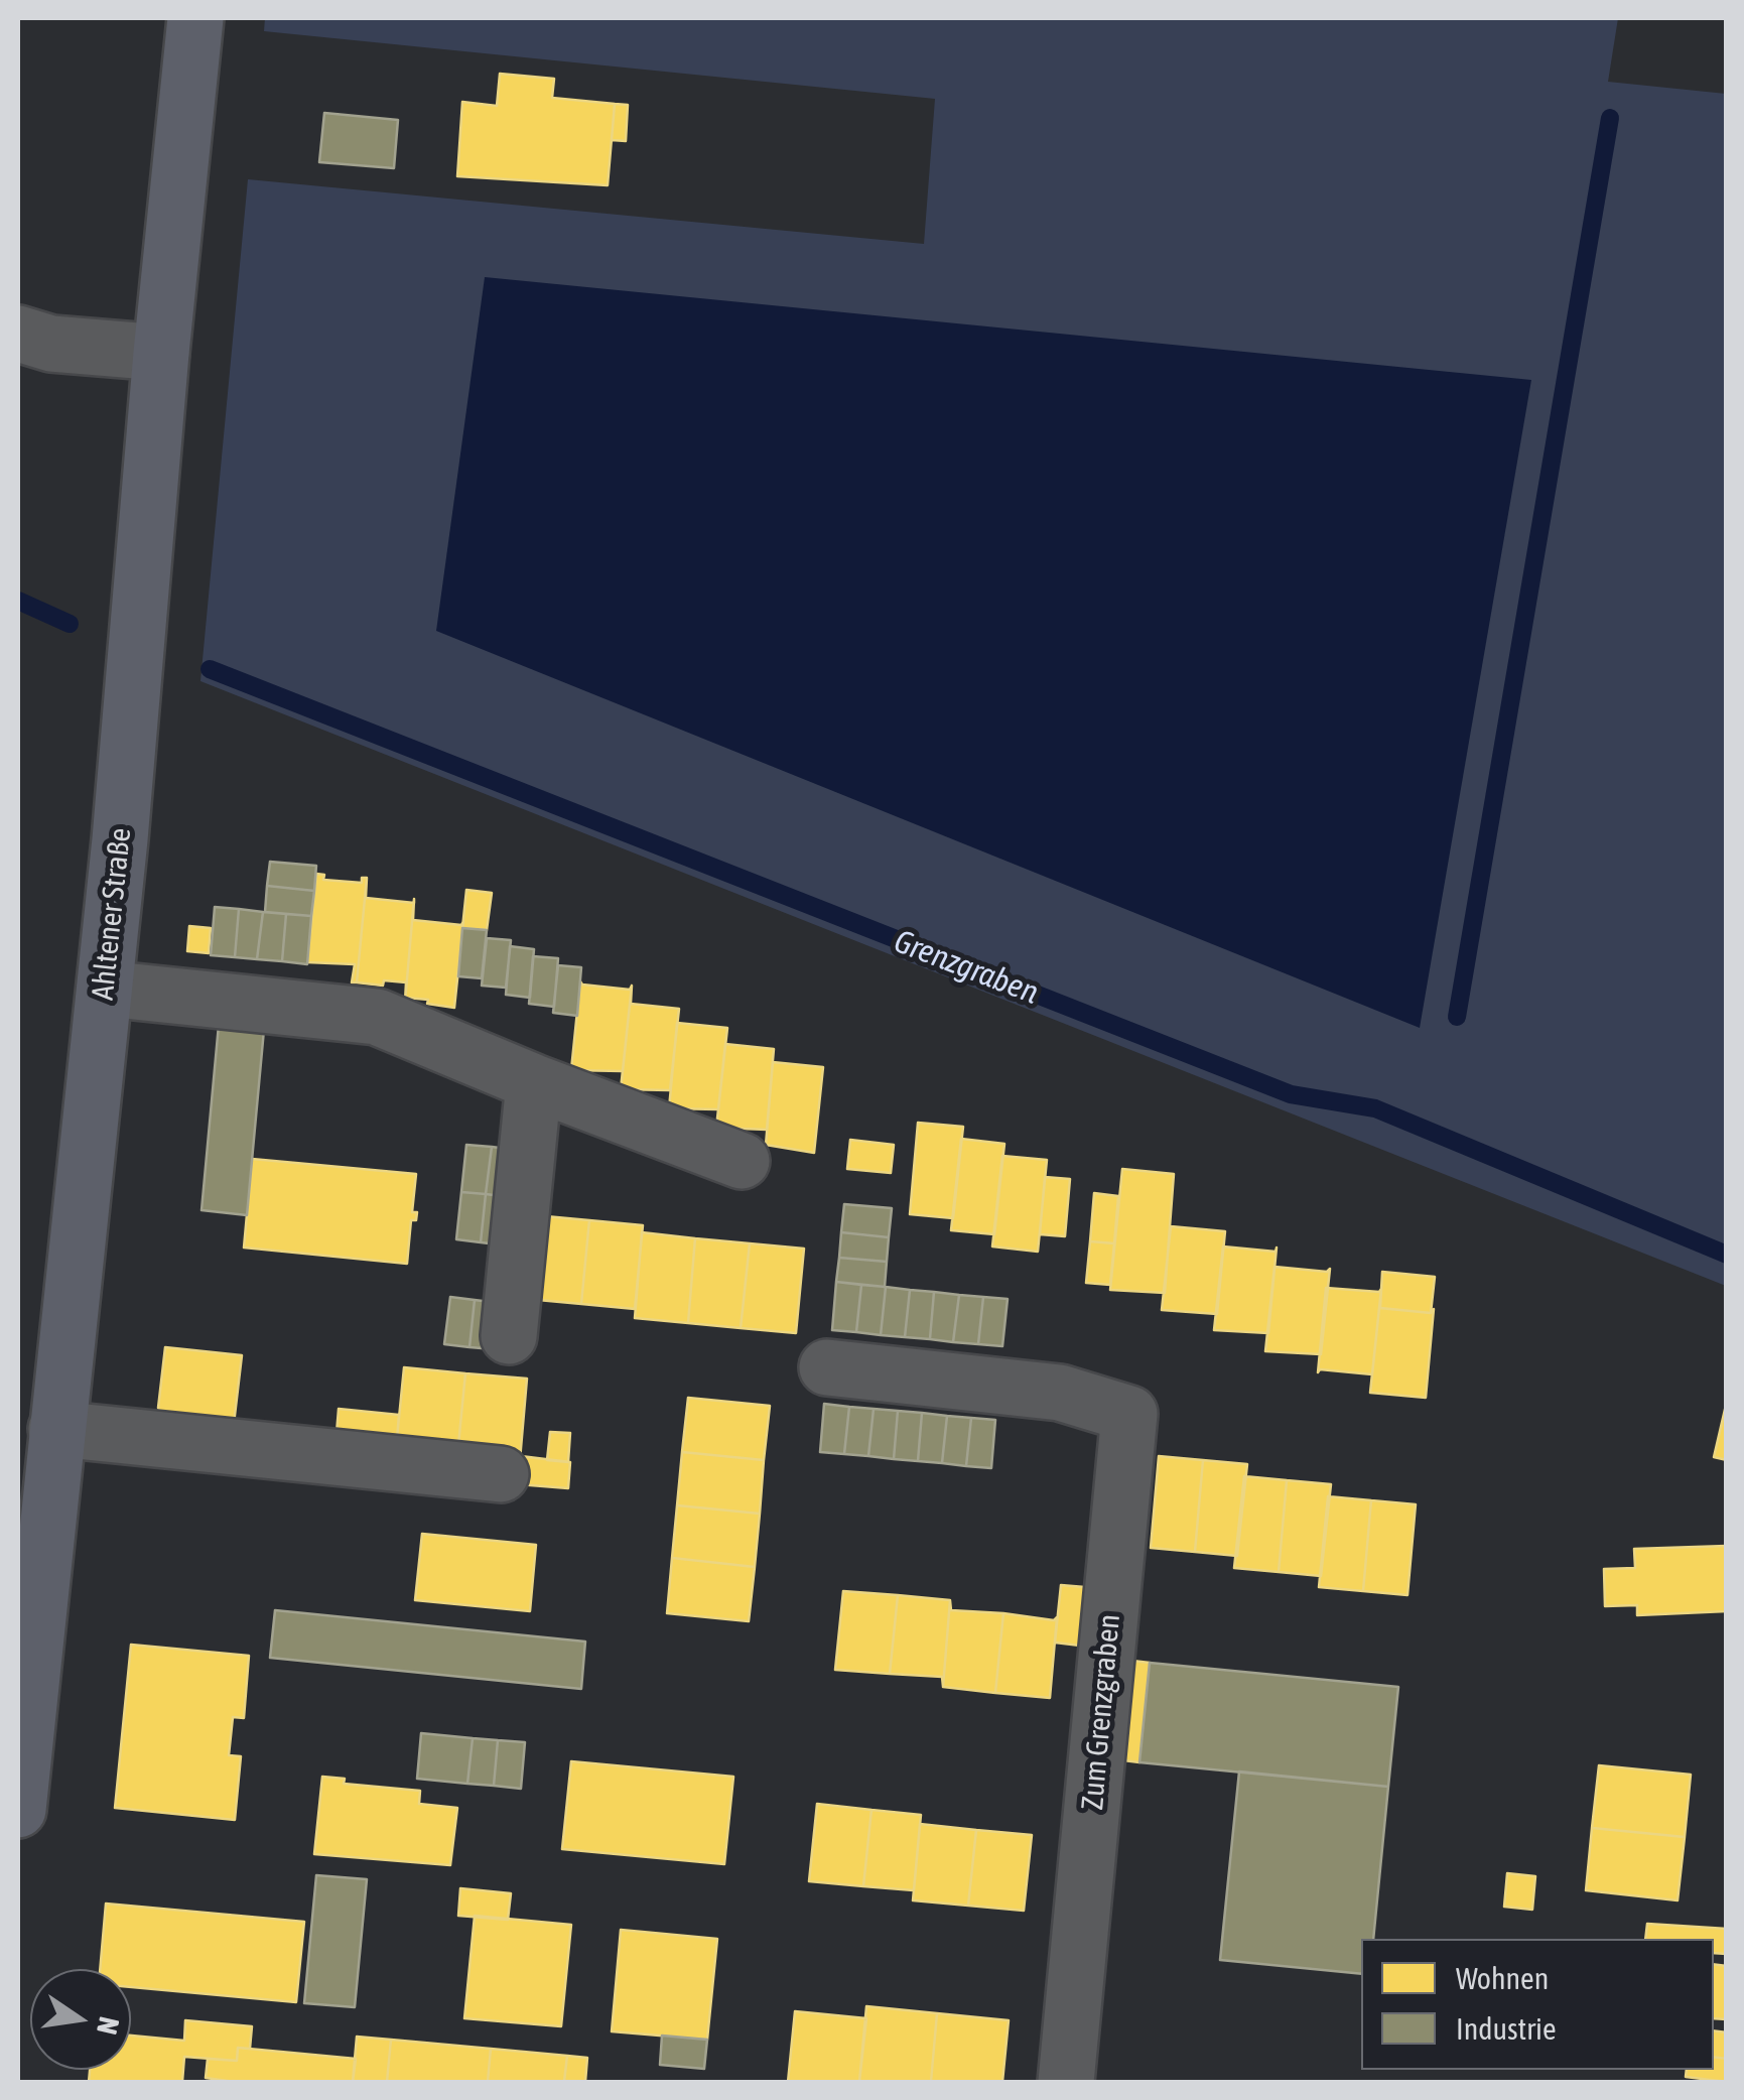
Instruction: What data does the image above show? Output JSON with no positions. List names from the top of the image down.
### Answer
{
  "streets": {
    "main road": ["Ahltener Straße"],
    "street": ["Zum Grenzgraben"]
  },
  "water": ["Grenzgraben"],
  "legend": ["Wohnen", "Industrie"],
  "north": "right"
}
